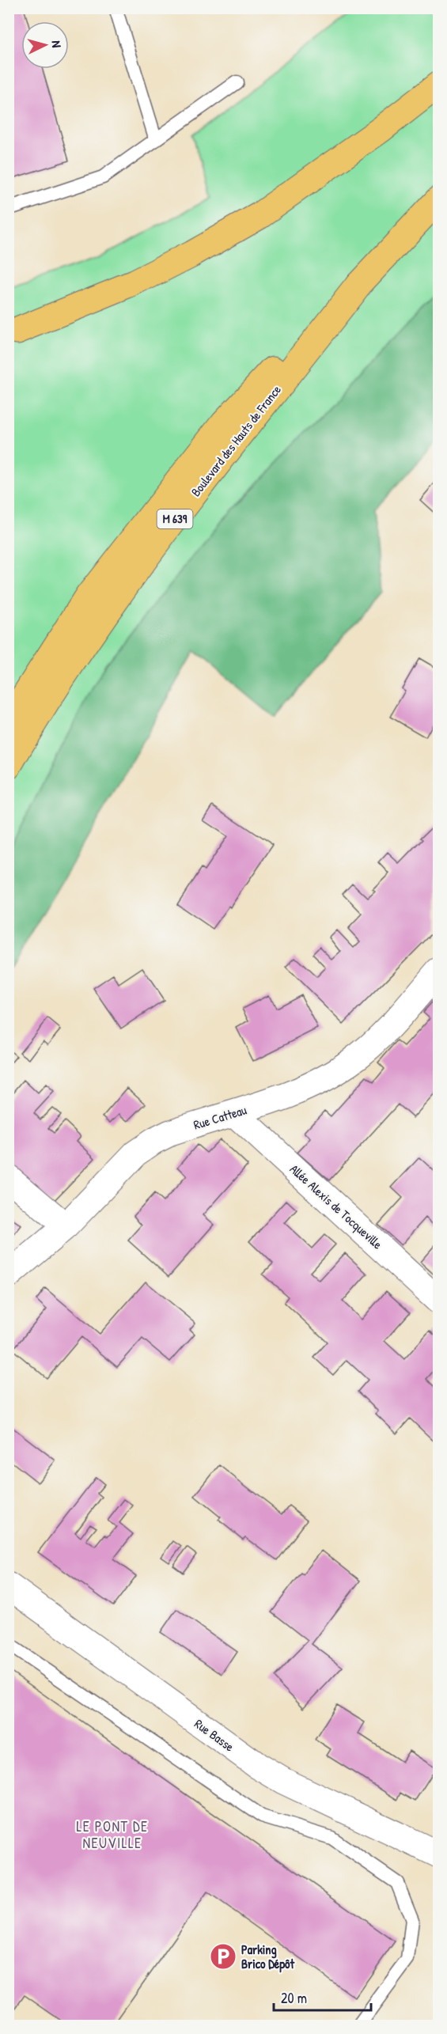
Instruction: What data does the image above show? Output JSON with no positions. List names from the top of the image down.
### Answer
{
  "streets": {
    "main road": ["Boulevard des Hauts de France", "M 639"],
    "street": ["Rue Catteau", "Allée Alexis de Tocqueville", "Rue Basse"]
  },
  "crossings": [
    ["Rue Catteau", "Allée Alexis de Tocqueville"]
  ],
  "districts": ["LE PONT DE NEUVILLE"],
  "places": {
    "parking": ["Parking Brico Dépôt"]
  },
  "scale_bar": "20 m",
  "north": "right"
}
